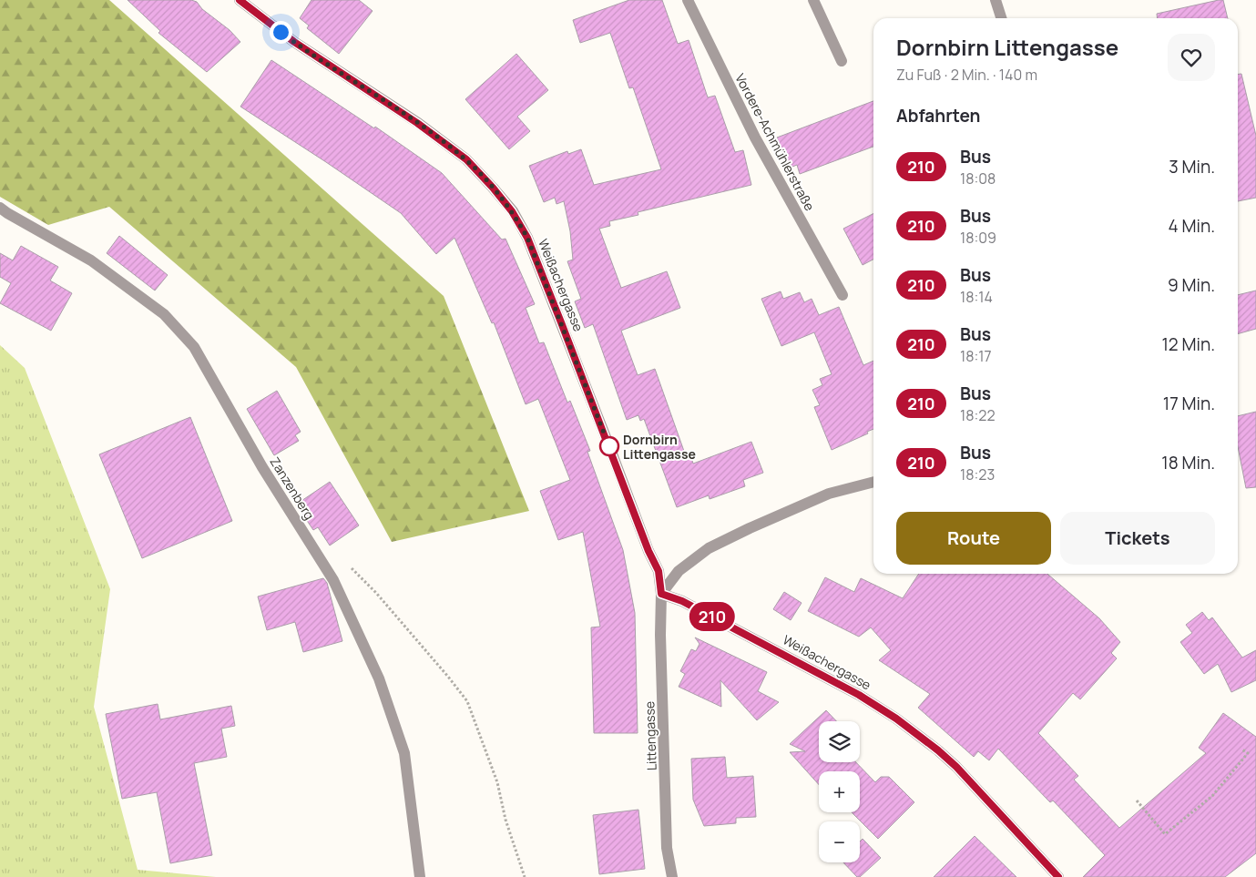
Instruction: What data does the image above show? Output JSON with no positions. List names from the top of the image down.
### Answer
{
  "streets": {
    "street": [
      "Vordere-Achmühlerstraße",
      "Weißachergasse",
      "Zanzenberg",
      "Littengasse"
    ]
  },
  "crossings": [
    ["Weißachergasse", "Littengasse"]
  ],
  "places": ["Dornbirn Littengasse"],
  "lines": ["bus line 210"],
  "page": {
    "on_map": "210",
    "heading": [
      ["Dornbirn Littengasse", "Zu Fuß · 2 Min. · 140 m"],
      "Abfahrten"
    ],
    "list": [
      {
        "mark": "210",
        "name": "Bus",
        "note": "18:08",
        "value": "3 Min."
      },
      {
        "mark": "210",
        "name": "Bus",
        "note": "18:09",
        "value": "4 Min."
      },
      {
        "mark": "210",
        "name": "Bus",
        "note": "18:14",
        "value": "9 Min."
      },
      {
        "mark": "210",
        "name": "Bus",
        "note": "18:17",
        "value": "12 Min."
      },
      {
        "mark": "210",
        "name": "Bus",
        "note": "18:22",
        "value": "17 Min."
      },
      {
        "mark": "210",
        "name": "Bus",
        "note": "18:23",
        "value": "18 Min."
      }
    ],
    "buttons": ["Route", "Tickets"],
    "map_buttons": ["+", "−"]
  }
}
